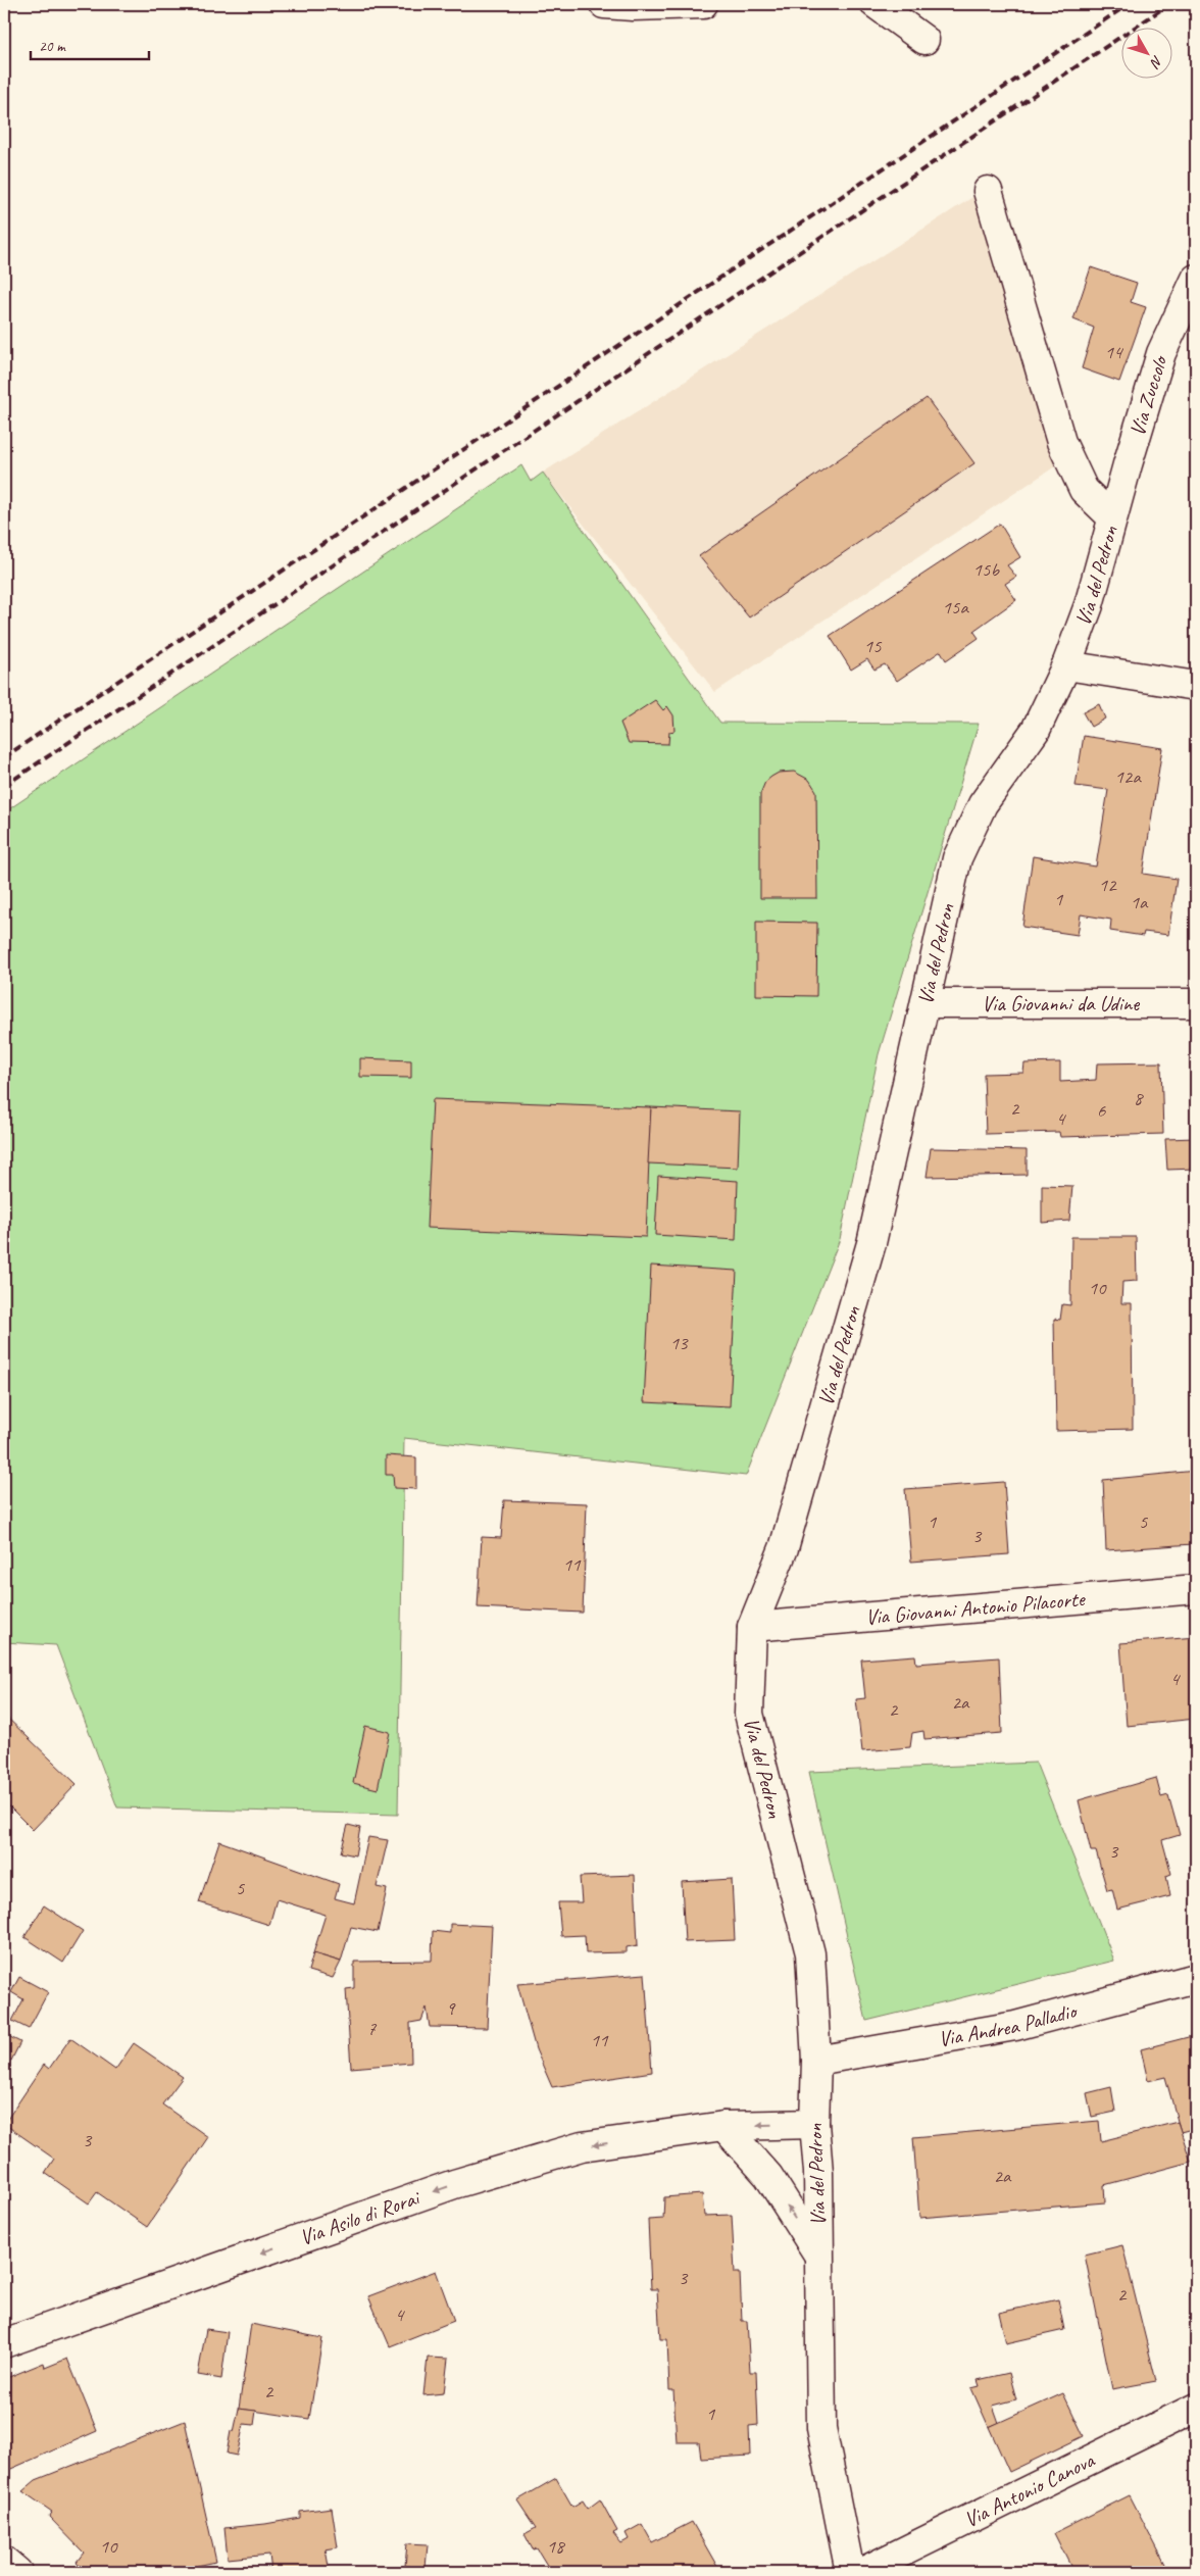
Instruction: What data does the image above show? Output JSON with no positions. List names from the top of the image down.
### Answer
{
  "streets": {
    "street": [
      "Via Zuccolo",
      "Via del Pedron",
      "Via Giovanni da Udine",
      "Via Giovanni Antonio Pilacorte",
      "Via Andrea Palladio",
      "Via Asilo di Rorai",
      "Via Antonio Canova"
    ]
  },
  "crossings": [
    ["Via Zuccolo", "Via del Pedron"],
    ["Via del Pedron", "Via Giovanni da Udine"],
    ["Via del Pedron", "Via Giovanni Antonio Pilacorte"],
    ["Via del Pedron", "Via Andrea Palladio"],
    ["Via del Pedron", "Via Asilo di Rorai"]
  ],
  "one_way": ["Via Asilo di Rorai"],
  "house_numbers": [
    "14",
    "15b",
    "15a",
    "15",
    "12a",
    "12",
    "1",
    "1a",
    "8",
    "2",
    "6",
    "4",
    "10",
    "13",
    "1",
    "5",
    "3",
    "11",
    "4",
    "2a",
    "2",
    "3",
    "5",
    "9",
    "7",
    "11",
    "3",
    "2a",
    "3",
    "2",
    "4",
    "2",
    "1",
    "10",
    "18"
  ],
  "scale_bar": "20 m",
  "north": "bottom right"
}
